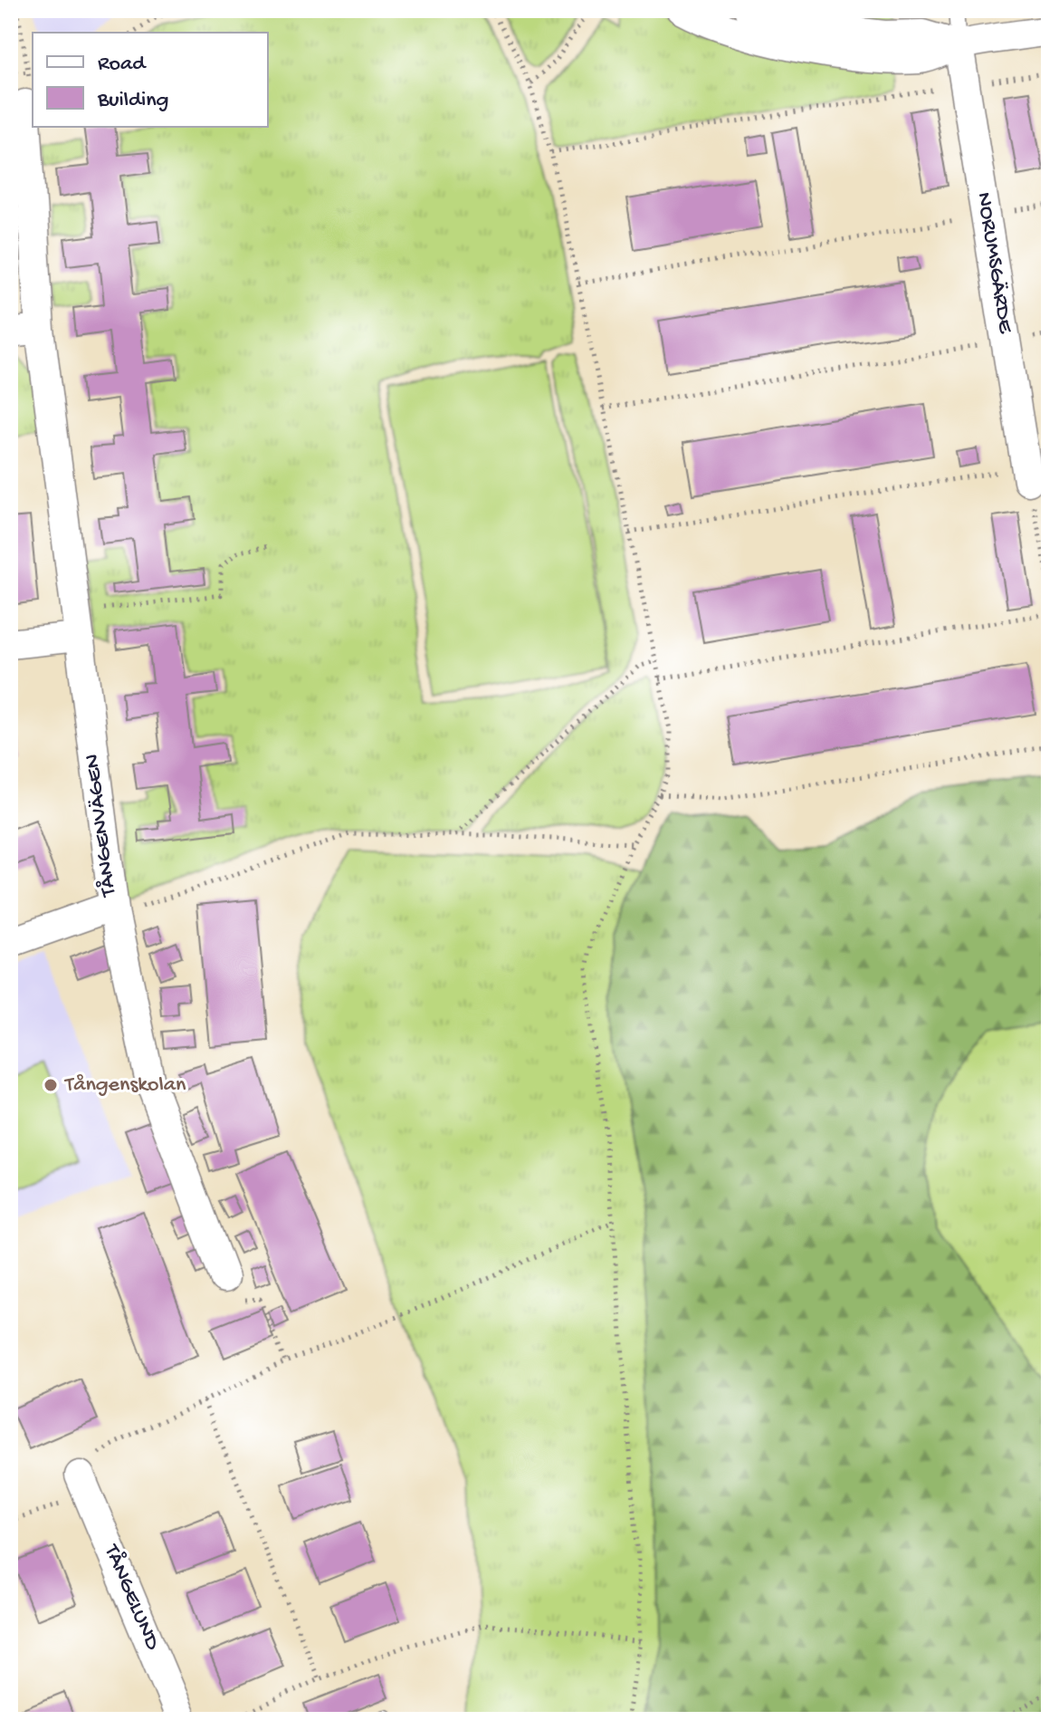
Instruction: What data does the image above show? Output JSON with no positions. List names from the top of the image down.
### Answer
{
  "streets": {
    "street": ["NORUMSGÄRDE", "TÅNGENVÄGEN", "TÅNGELUND"]
  },
  "places": ["Tångenskolan"],
  "legend": ["Road", "Building"]
}
